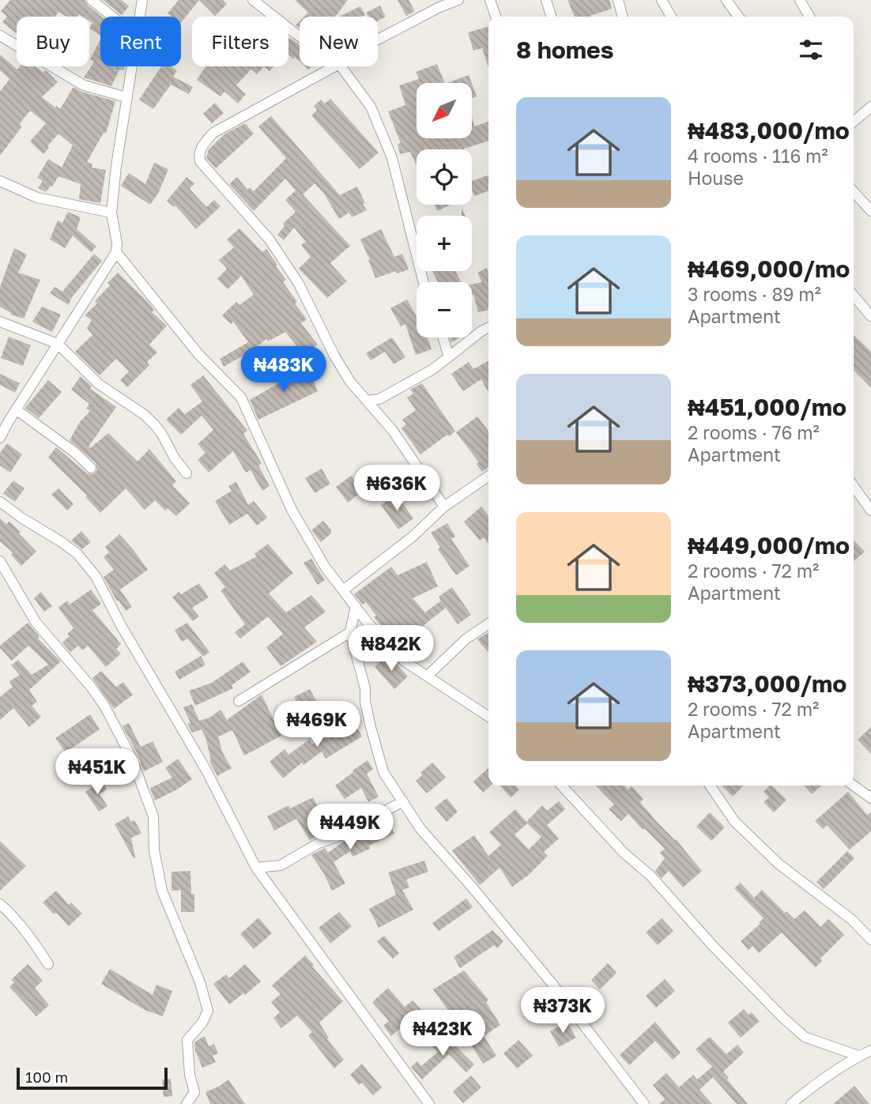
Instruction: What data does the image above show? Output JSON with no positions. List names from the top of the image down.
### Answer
{
  "scale_bar": "100 m",
  "north": "bottom left",
  "page": {
    "chip": [
      "Buy",
      "Rent",
      "Filters",
      "New"
    ],
    "heading": "8 homes",
    "map_buttons": ["+", "−"],
    "list": [
      {
        "name": "₦483,000/mo",
        "note": "4 rooms · 116 m² · House"
      },
      {
        "name": "₦469,000/mo",
        "note": "3 rooms · 89 m² · Apartment"
      },
      {
        "name": "₦451,000/mo",
        "note": "2 rooms · 76 m² · Apartment"
      },
      {
        "name": "₦449,000/mo",
        "note": "2 rooms · 72 m² · Apartment"
      },
      {
        "name": "₦373,000/mo",
        "note": "2 rooms · 72 m² · Apartment"
      }
    ],
    "price": [
      "₦483K",
      "₦636K",
      "₦842K",
      "₦469K",
      "₦451K",
      "₦449K",
      "₦373K",
      "₦423K"
    ],
    "scale": "100 m"
  }
}
